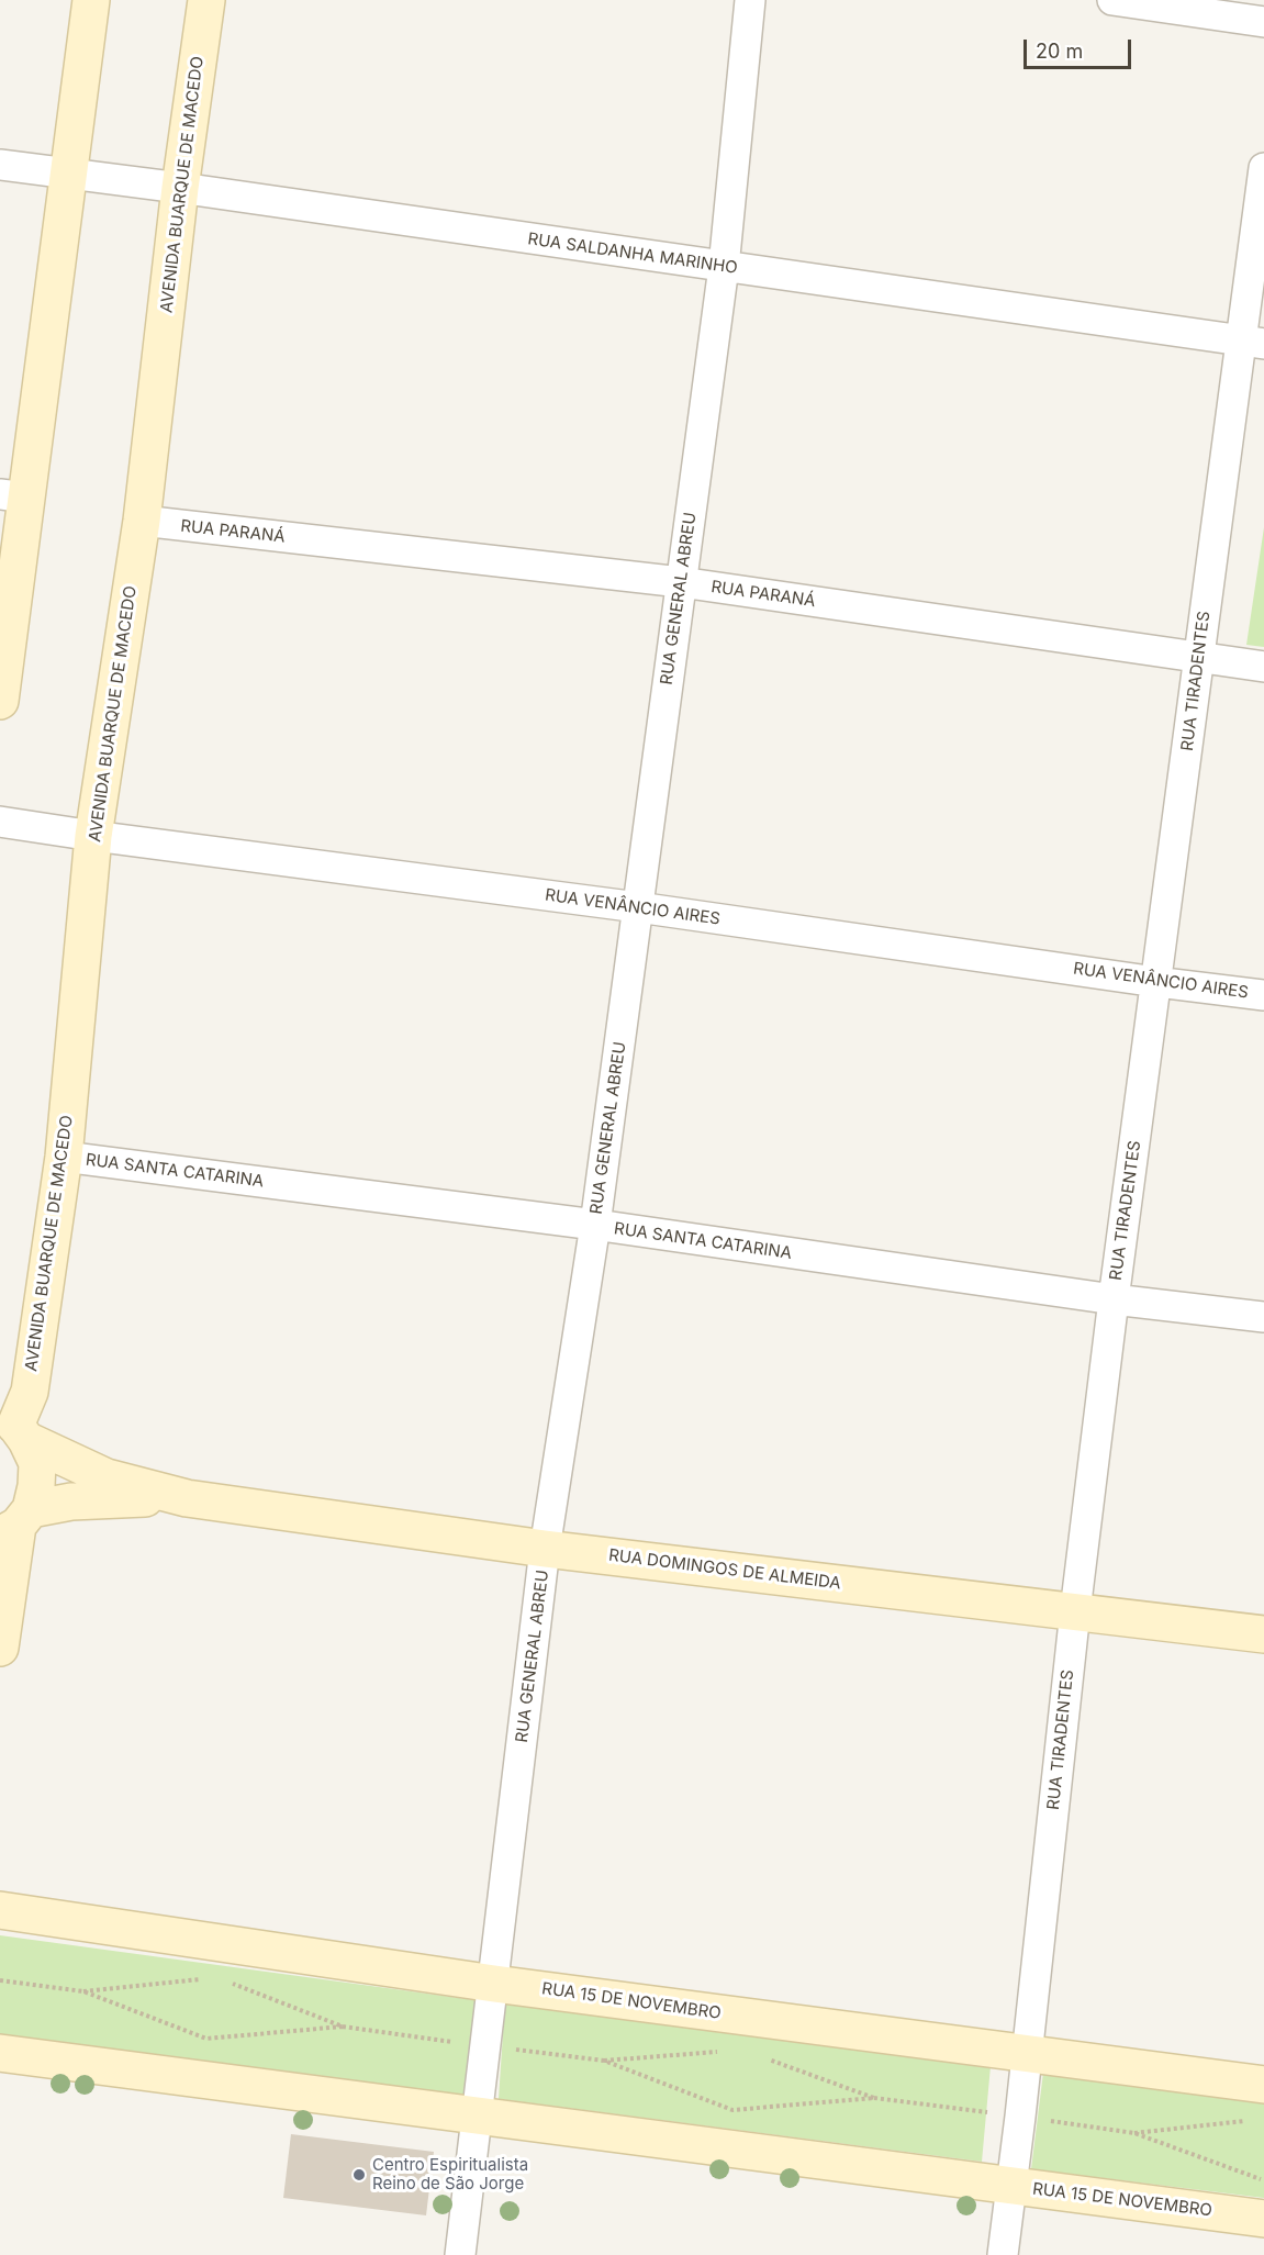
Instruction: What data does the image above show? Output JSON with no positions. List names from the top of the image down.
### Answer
{
  "streets": {
    "street": [
      "AVENIDA BUARQUE DE MACEDO",
      "RUA SALDANHA MARINHO",
      "RUA PARANÁ",
      "RUA GENERAL ABREU",
      "RUA TIRADENTES",
      "RUA VENÂNCIO AIRES",
      "RUA SANTA CATARINA",
      "RUA DOMINGOS DE ALMEIDA",
      "RUA 15 DE NOVEMBRO"
    ]
  },
  "crossings": [
    ["AVENIDA BUARQUE DE MACEDO", "RUA SALDANHA MARINHO"],
    ["AVENIDA BUARQUE DE MACEDO", "RUA PARANÁ"],
    ["AVENIDA BUARQUE DE MACEDO", "RUA VENÂNCIO AIRES"],
    ["AVENIDA BUARQUE DE MACEDO", "RUA SANTA CATARINA"],
    ["AVENIDA BUARQUE DE MACEDO", "RUA DOMINGOS DE ALMEIDA"],
    ["RUA SALDANHA MARINHO", "RUA GENERAL ABREU"],
    ["RUA SALDANHA MARINHO", "RUA TIRADENTES"],
    ["RUA PARANÁ", "RUA GENERAL ABREU"],
    ["RUA PARANÁ", "RUA TIRADENTES"],
    ["RUA GENERAL ABREU", "RUA VENÂNCIO AIRES"],
    ["RUA GENERAL ABREU", "RUA SANTA CATARINA"],
    ["RUA GENERAL ABREU", "RUA DOMINGOS DE ALMEIDA"],
    ["RUA GENERAL ABREU", "RUA 15 DE NOVEMBRO"],
    ["RUA TIRADENTES", "RUA VENÂNCIO AIRES"],
    ["RUA TIRADENTES", "RUA SANTA CATARINA"],
    ["RUA TIRADENTES", "RUA DOMINGOS DE ALMEIDA"],
    ["RUA TIRADENTES", "RUA 15 DE NOVEMBRO"]
  ],
  "places": ["Centro Espiritualista Reino de São Jorge"],
  "scale_bar": "20 m"
}
